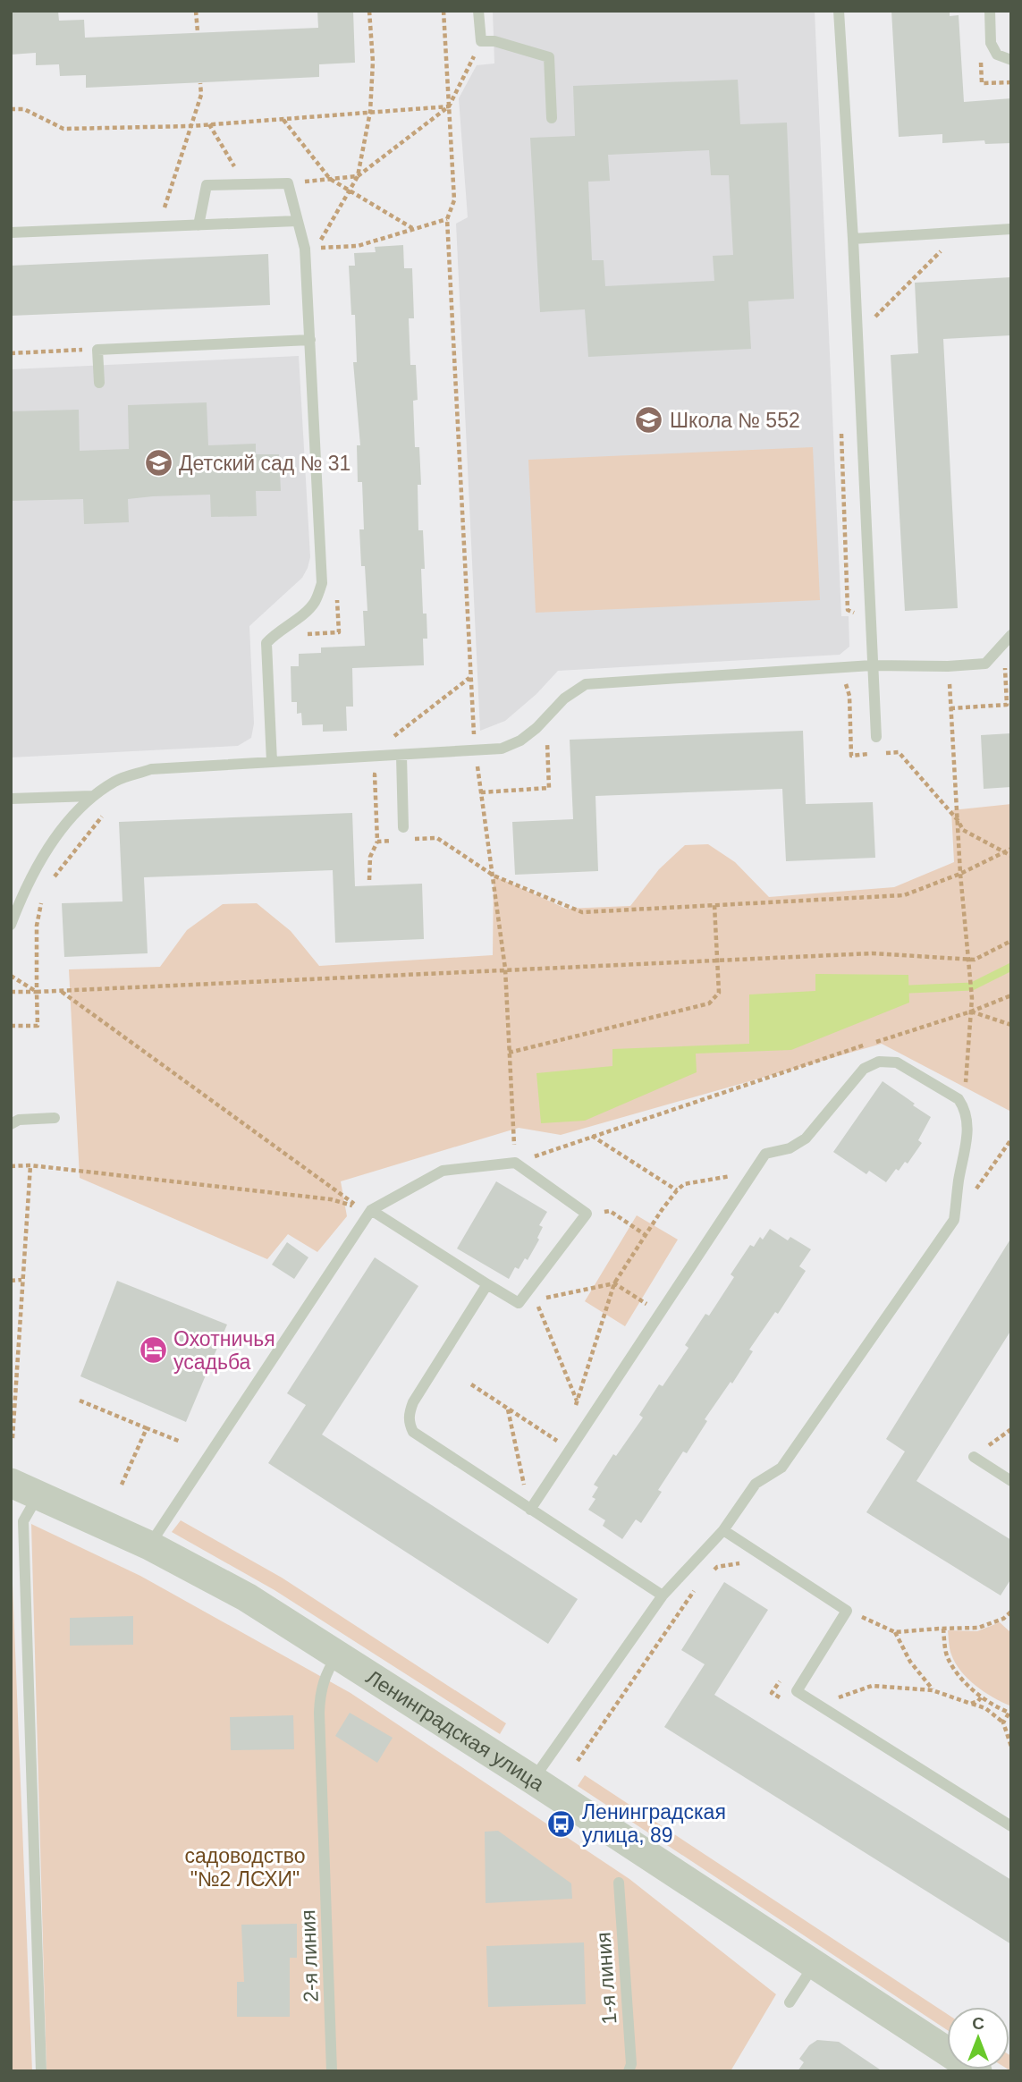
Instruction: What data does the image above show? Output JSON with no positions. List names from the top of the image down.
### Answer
{
  "streets": {
    "street": ["Ленинградская улица"],
    "lane": ["2-я линия", "1-я линия"]
  },
  "crossings": [
    ["Ленинградская улица", "2-я линия"]
  ],
  "parks": ["садоводство \"№2 ЛСХИ\""],
  "places": {
    "school or university": ["Школа № 552", "Детский сад № 31"],
    "hotel": ["Охотничья усадьба"],
    "bus stop": ["Ленинградская улица, 89"]
  },
  "north": "top"
}
